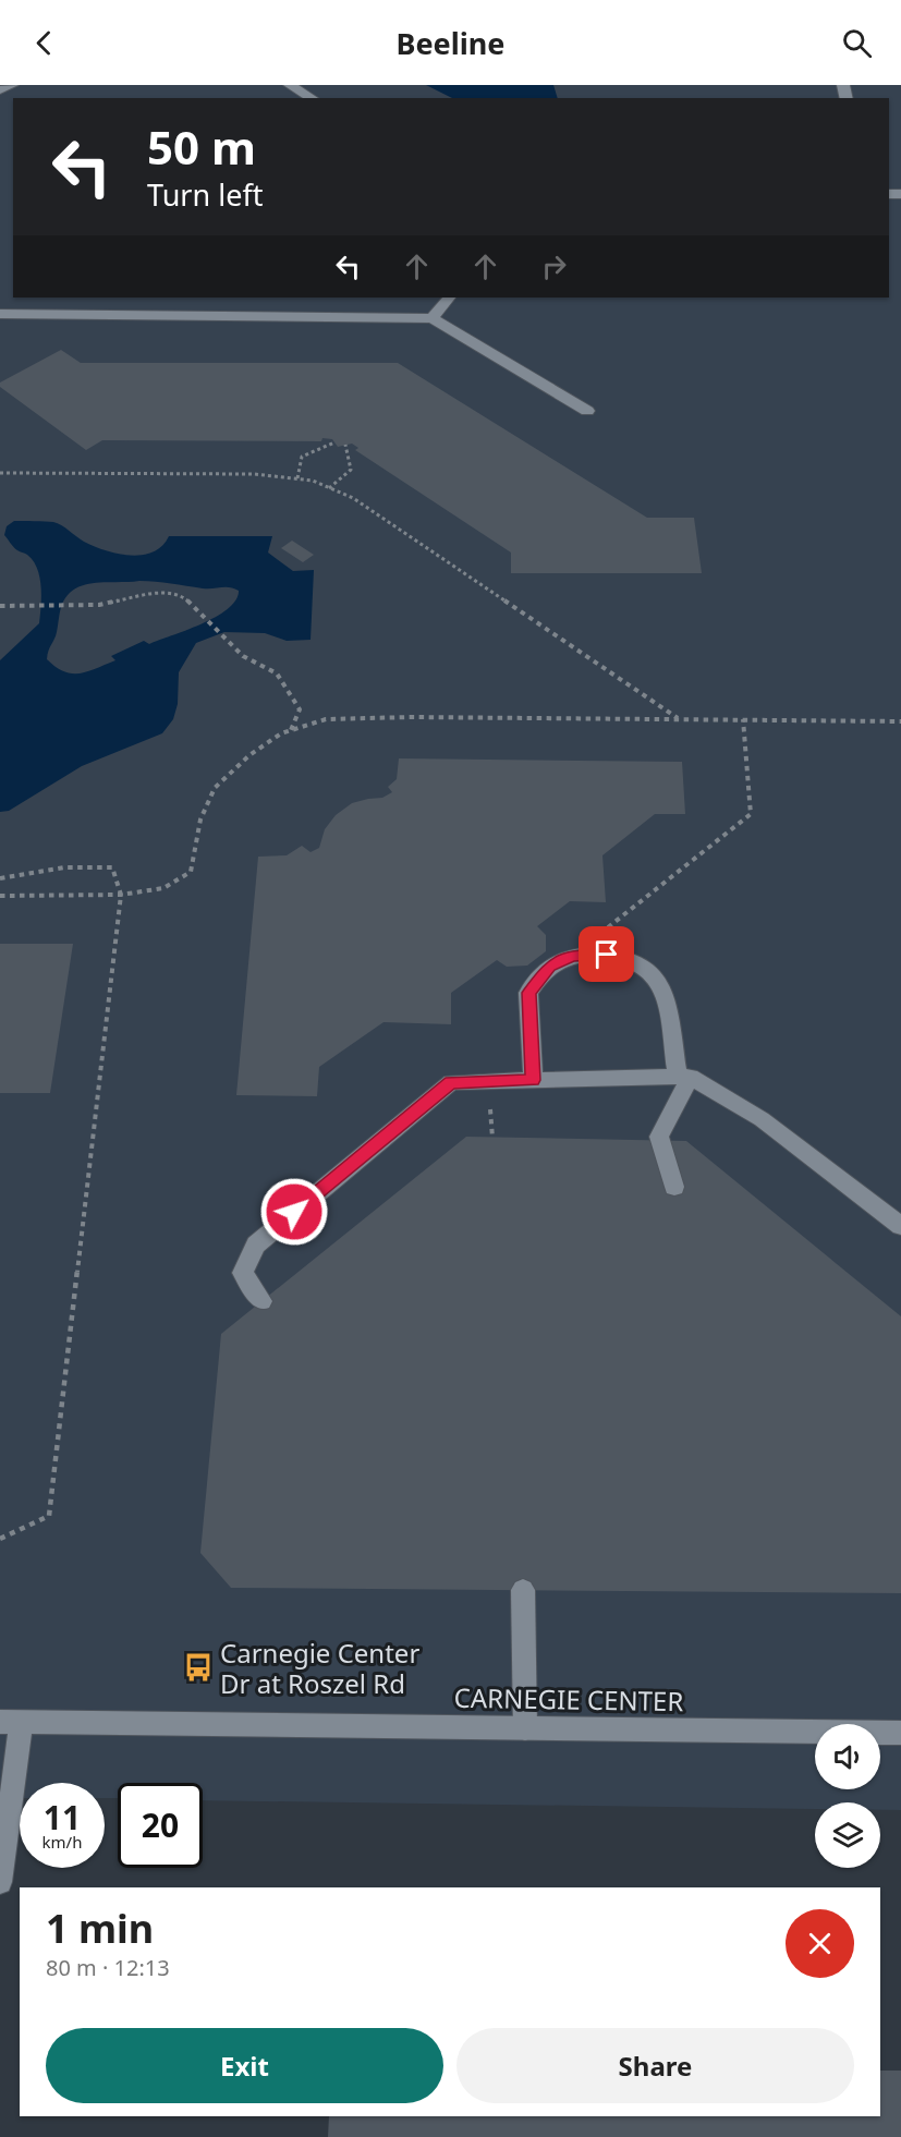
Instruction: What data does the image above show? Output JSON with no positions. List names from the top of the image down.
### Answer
{
  "streets": {
    "street": ["CARNEGIE CENTER"]
  },
  "places": {
    "bus stop": ["Carnegie Center Dr at Roszel Rd"]
  },
  "page": {
    "header": "Beeline",
    "turn": ["50 m", "Turn left"],
    "speed": "11 km/h",
    "limit": "20",
    "heading": ["1 min", "80 m · 12:13"],
    "buttons": ["Exit", "Share"]
  }
}
